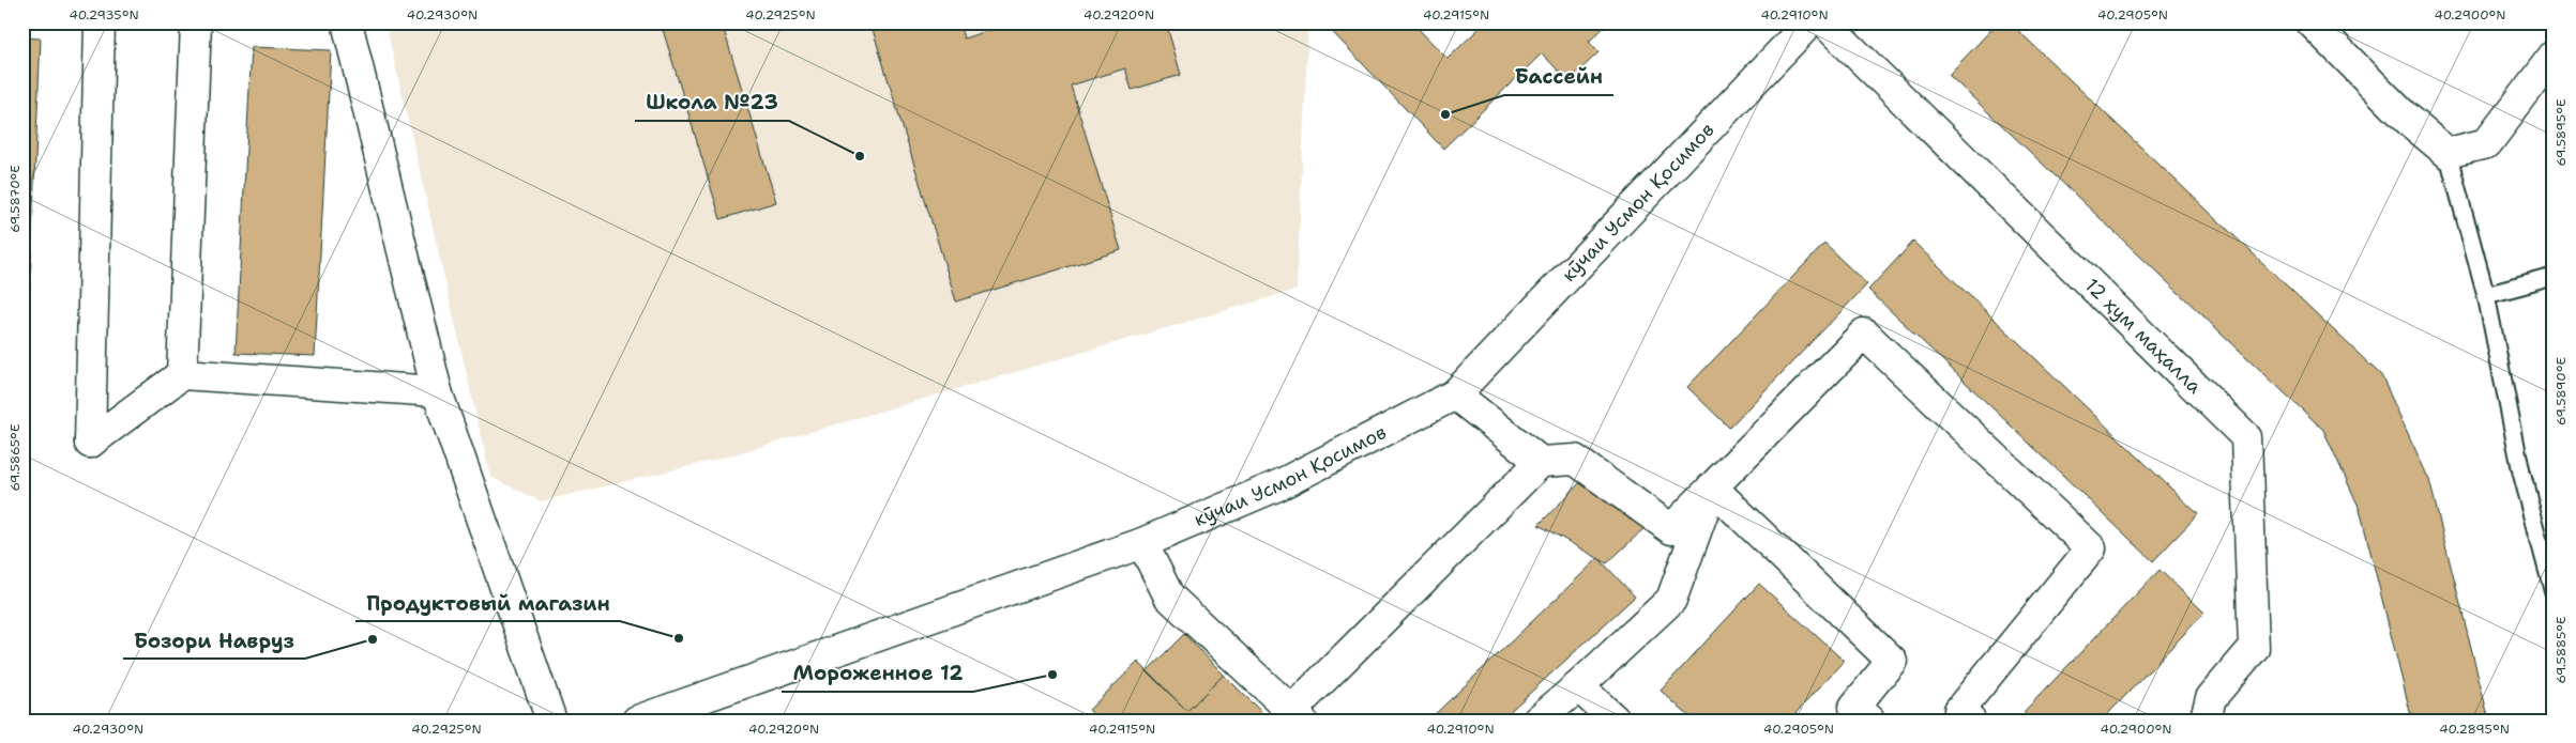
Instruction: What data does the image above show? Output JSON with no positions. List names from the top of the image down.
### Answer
{
  "streets": {
    "street": ["кӯчаи Усмон Қосимов", "12 ҳум маҳалла"]
  },
  "places": [
    "Бассейн",
    "Школа №23",
    "Продуктовый магазин",
    "Бозори Навруз",
    "Мороженное 12"
  ],
  "coordinates": [
    "40.2935°N",
    "40.2930°N",
    "40.2925°N",
    "40.2920°N",
    "40.2915°N",
    "40.2910°N",
    "40.2905°N",
    "40.2900°N",
    "69.5895°E",
    "69.5870°E",
    "69.5890°E",
    "69.5865°E",
    "69.5885°E",
    "40.2895°N"
  ]
}
